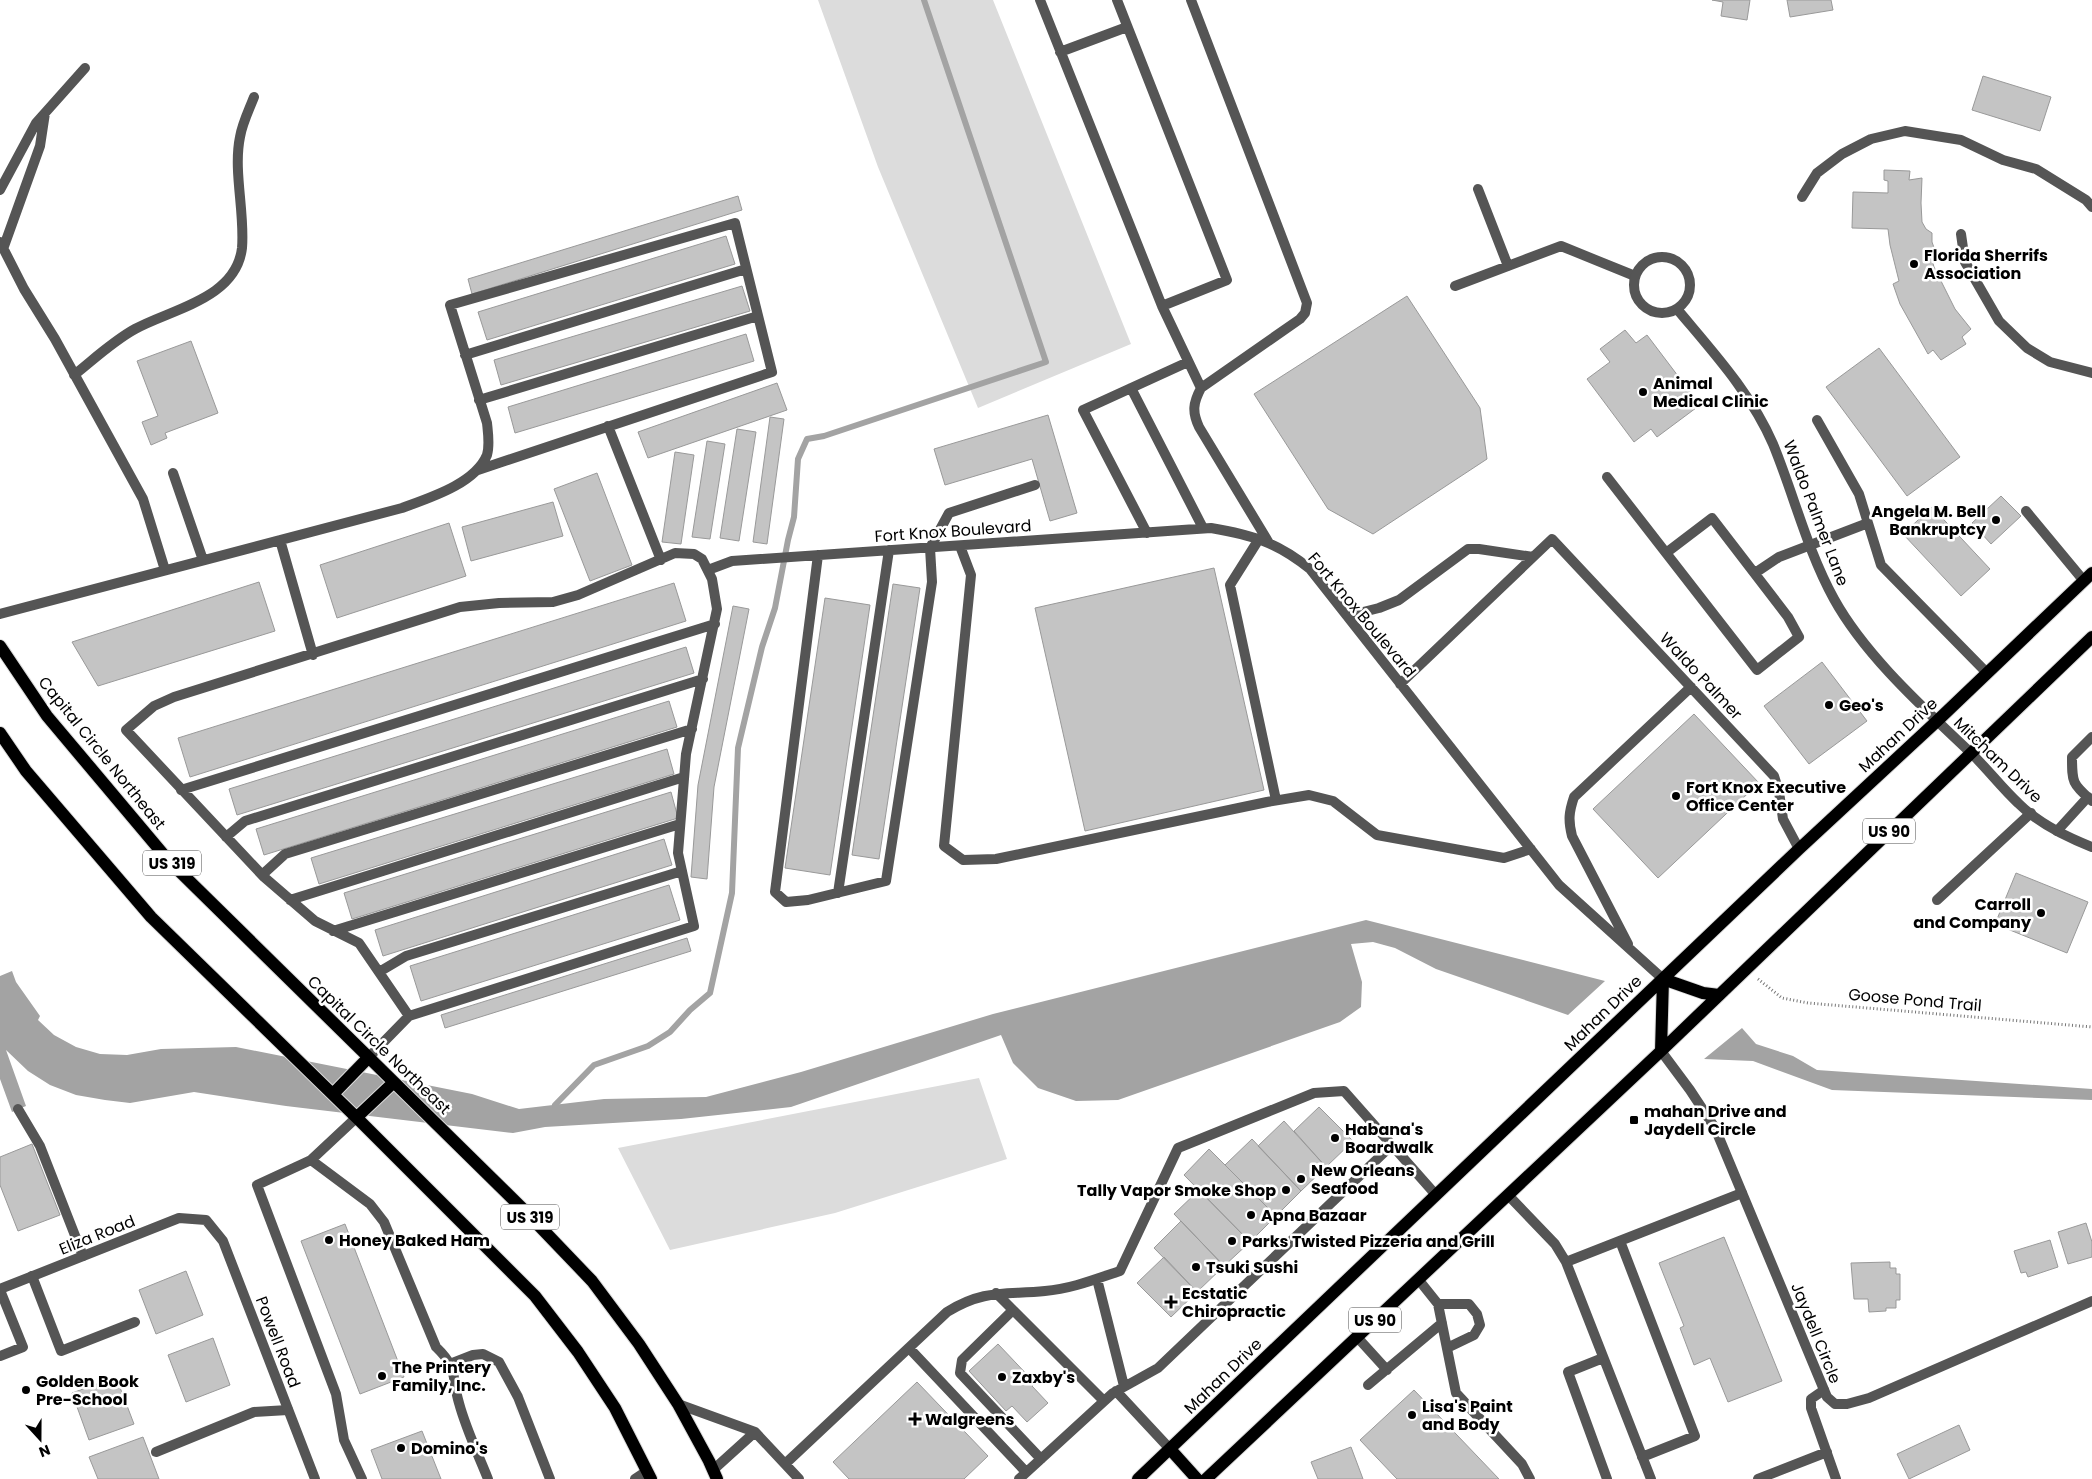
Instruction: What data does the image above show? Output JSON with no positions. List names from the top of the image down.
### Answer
{
  "streets": {
    "main road": [
      "Mahan Drive",
      "Capital Circle Northeast",
      "US 90",
      "US 319"
    ],
    "street": [
      "Waldo Palmer Lane",
      "Fort Knox Boulevard",
      "Waldo Palmer",
      "Mitcham Drive",
      "Eliza Road",
      "Jaydell Circle",
      "Powell Road"
    ],
    "path": ["Goose Pond Trail"]
  },
  "crossings": [
    ["Waldo Palmer Lane", "Mahan Drive"],
    ["Waldo Palmer Lane", "Mitcham Drive"],
    ["Fort Knox Boulevard", "Mahan Drive"],
    ["Waldo Palmer", "Mahan Drive"],
    ["Mahan Drive", "Mitcham Drive"],
    ["Mitcham Drive", "US 90"],
    ["US 90", "Goose Pond Trail"],
    ["US 90", "Jaydell Circle"],
    ["Eliza Road", "Powell Road"]
  ],
  "places": {
    "other": [
      "Florida Sherrifs Association",
      "Animal Medical Clinic",
      "Angela M. Bell Bankruptcy",
      "Geo's",
      "Fort Knox Executive Office Center",
      "Carroll and Company",
      "Habana's Boardwalk",
      "New Orleans Seafood",
      "Tally Vapor Smoke Shop",
      "Apna Bazaar",
      "Honey Baked Ham",
      "Parks Twisted Pizzeria and Grill",
      "Tsuki Sushi",
      "The Printery Family, Inc.",
      "Zaxby's",
      "Golden Book Pre-School",
      "Lisa's Paint and Body",
      "Domino's"
    ],
    "transit": ["mahan Drive and Jaydell Circle"],
    "health": ["Ecstatic Chiropractic", "Walgreens"]
  },
  "north": "bottom"
}
